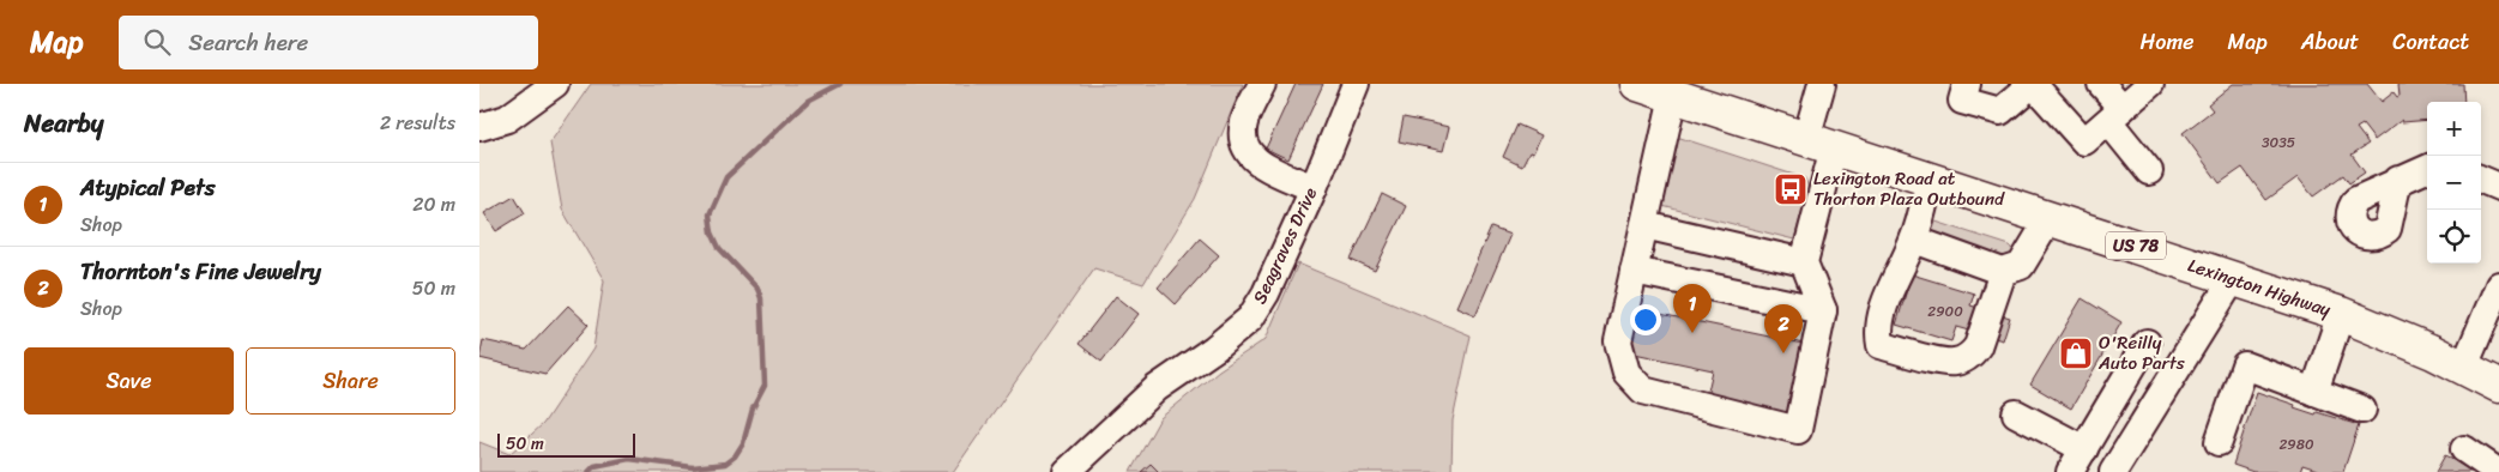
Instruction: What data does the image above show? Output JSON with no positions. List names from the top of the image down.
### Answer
{
  "streets": {
    "highway": ["US 78", "Lexington Highway"],
    "street": ["Seagraves Drive"]
  },
  "crossings": [
    ["US 78", "Lexington Highway"]
  ],
  "places": {
    "bus stop": ["Lexington Road at Thorton Plaza Outbound"],
    "shop": ["O'Reilly Auto Parts"]
  },
  "house_numbers": ["3035", "2900", "2980"],
  "scale_bar": "50 m",
  "page": {
    "header": "Map",
    "search": "Search here",
    "nav": [
      "Home",
      "Map",
      "About",
      "Contact"
    ],
    "heading": ["Nearby", "2 results"],
    "map_buttons": ["+", "−"],
    "list": [
      {
        "mark": "1",
        "name": "Atypical Pets",
        "note": "Shop",
        "value": "20 m"
      },
      {
        "mark": "2",
        "name": "Thornton's Fine Jewelry",
        "note": "Shop",
        "value": "50 m"
      }
    ],
    "pins": ["1", "2"],
    "buttons": ["Save", "Share"],
    "scale": "50 m"
  }
}
